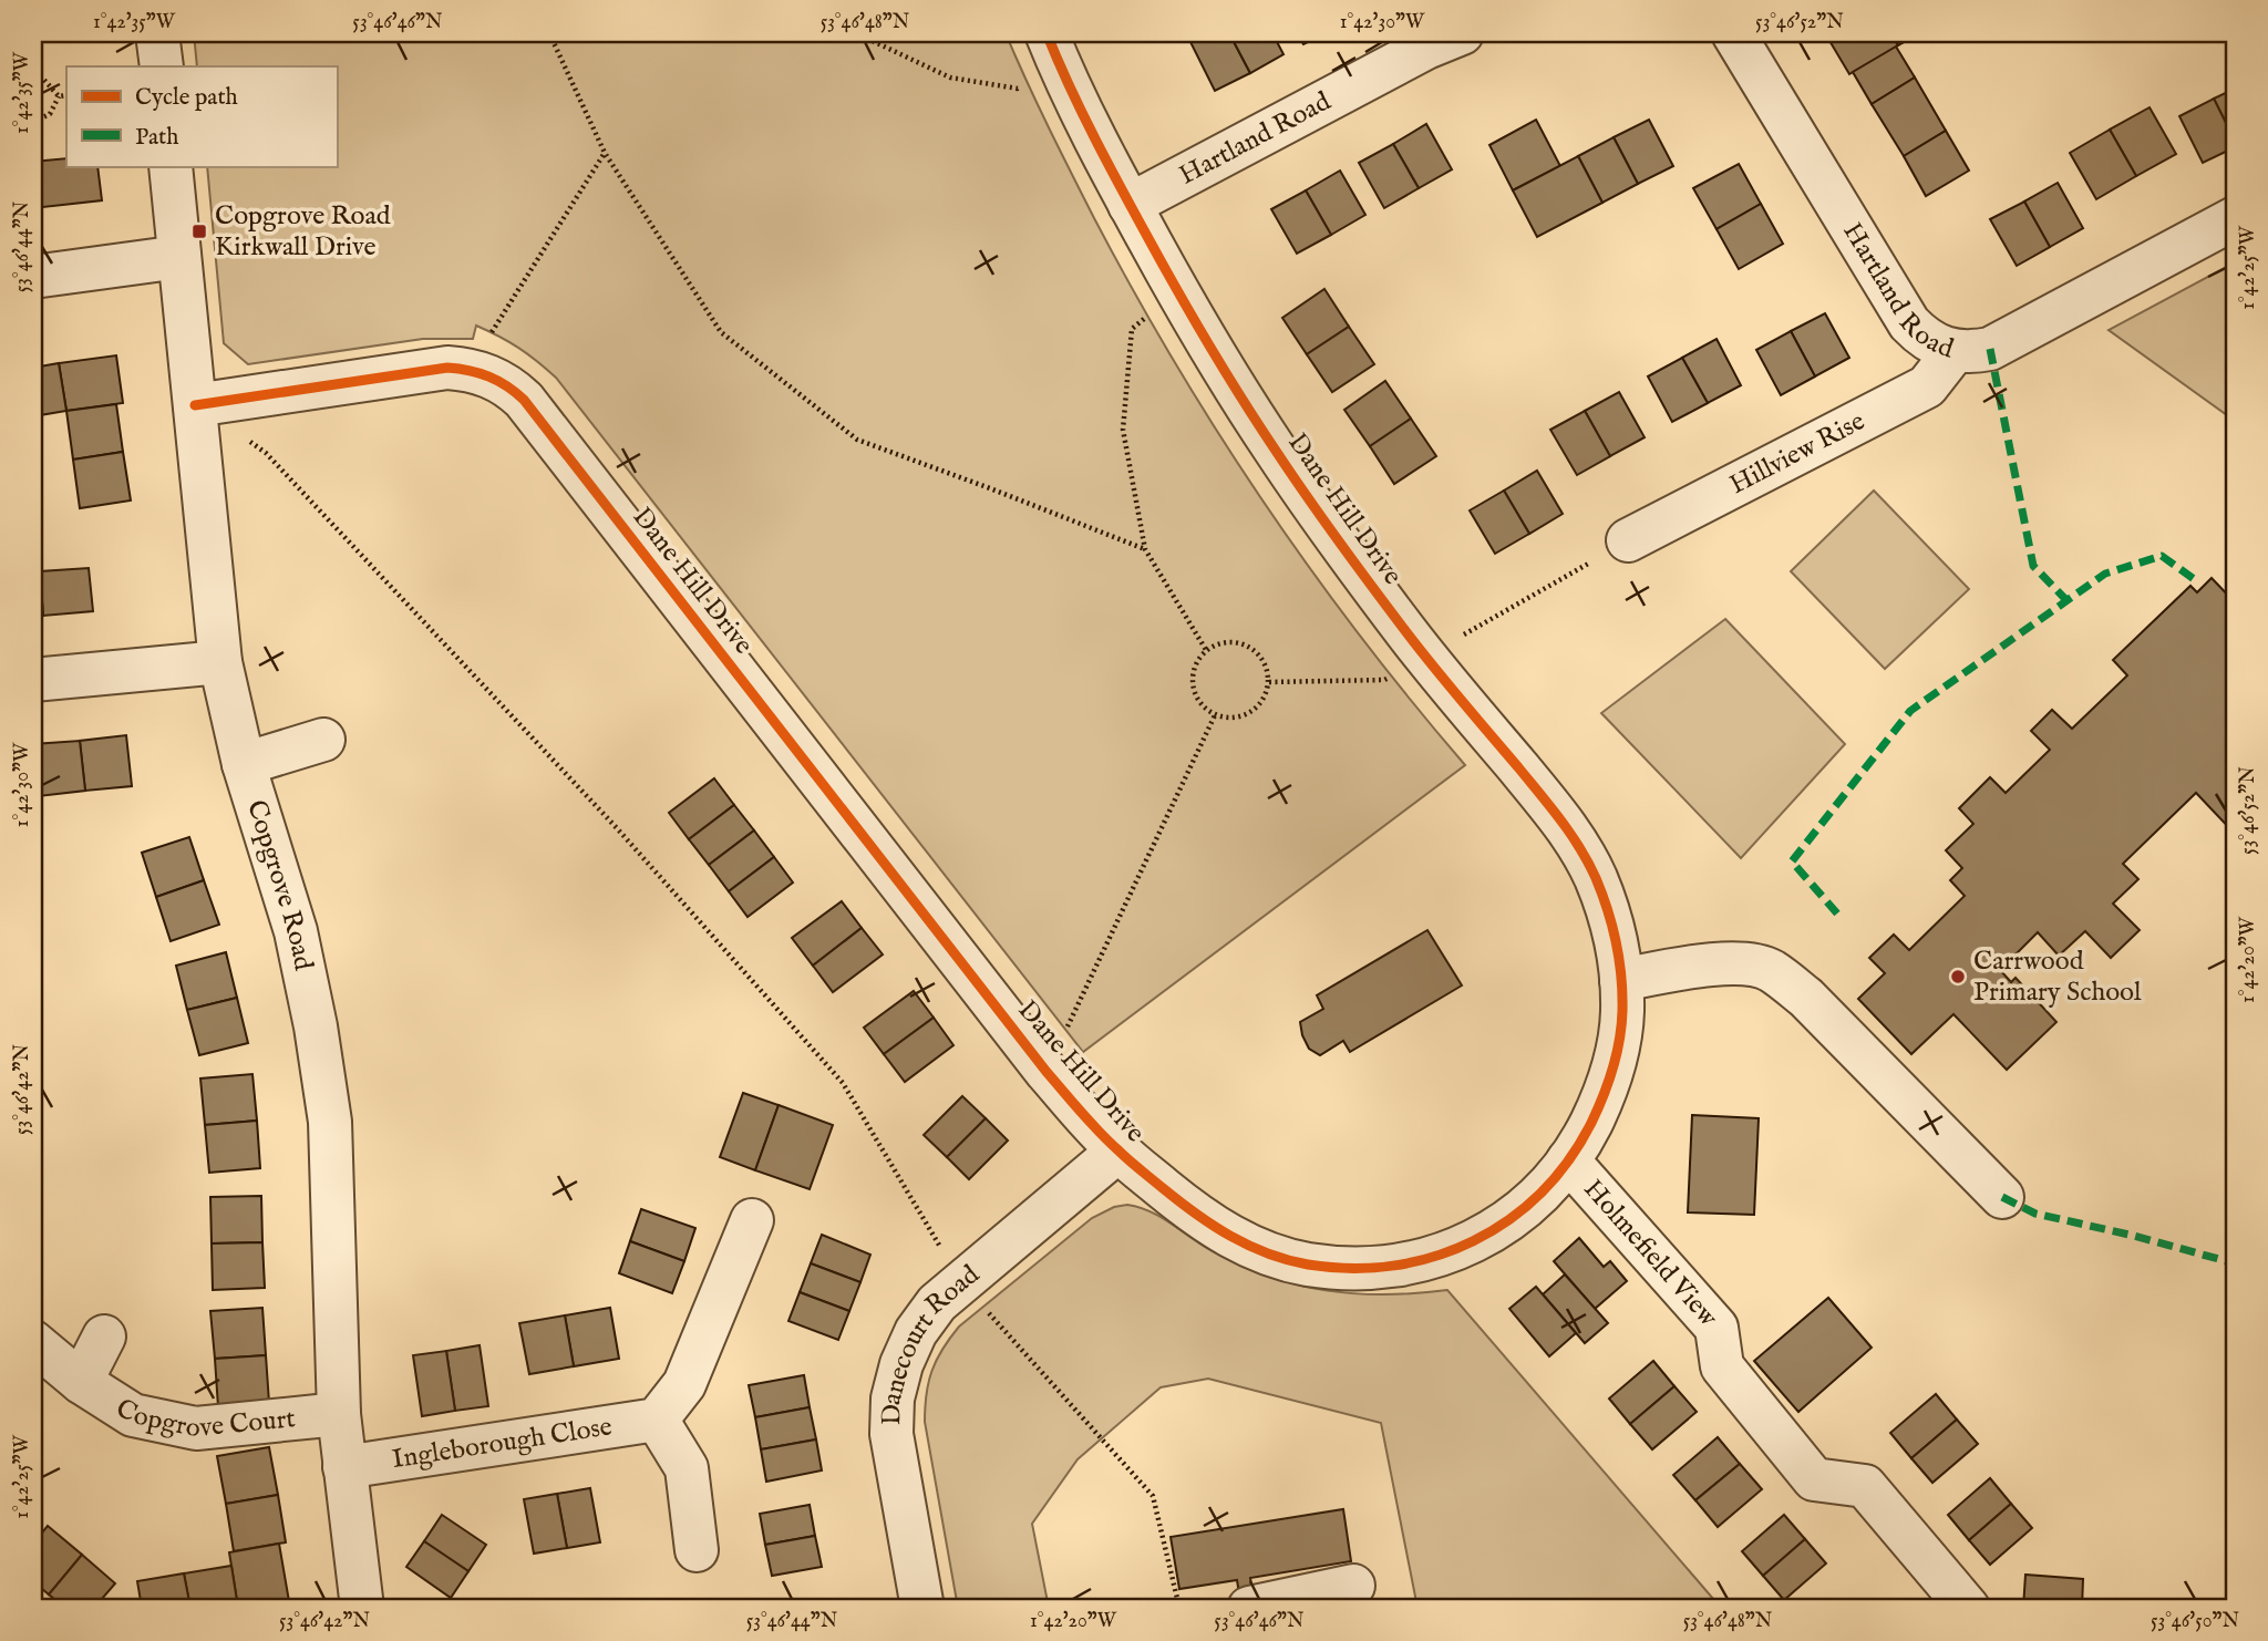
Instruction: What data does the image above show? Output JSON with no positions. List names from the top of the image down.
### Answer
{
  "streets": {
    "street": [
      "Hartland Road",
      "Hillview Rise",
      "Dane Hill Drive",
      "Copgrove Road",
      "Holmefield View",
      "Danecourt Road",
      "Copgrove Court",
      "Ingleborough Close"
    ]
  },
  "crossings": [
    ["Hartland Road", "Hillview Rise"],
    ["Hartland Road", "Dane Hill Drive"],
    ["Dane Hill Drive", "Copgrove Road"],
    ["Dane Hill Drive", "Holmefield View"],
    ["Dane Hill Drive", "Danecourt Road"],
    ["Copgrove Road", "Copgrove Court"],
    ["Copgrove Road", "Ingleborough Close"]
  ],
  "places": {
    "transit": ["Copgrove Road Kirkwall Drive"],
    "other": ["Carrwood Primary School"]
  },
  "legend": ["Cycle path", "Path"],
  "coordinates": [
    "1°42'35\"W",
    "53°46'46\"N",
    "53°46'48\"N",
    "1°42'30\"W",
    "53°46'52\"N",
    "53°46'44\"N",
    "1°42'25\"W",
    "1°42'20\"W",
    "53°46'42\"N",
    "53°46'50\"N"
  ]
}
